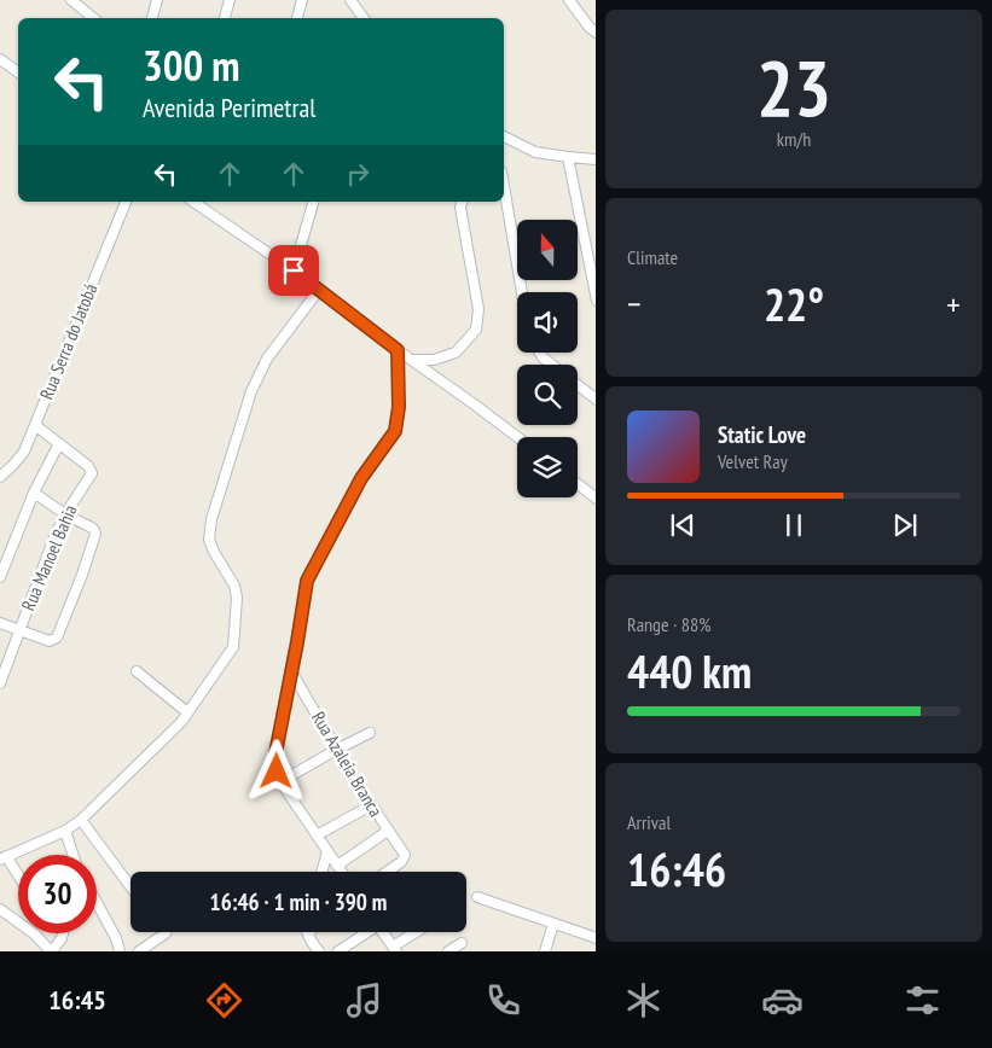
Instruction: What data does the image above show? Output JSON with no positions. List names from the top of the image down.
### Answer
{
  "streets": {
    "street": ["Rua Serra do Jatobá", "Rua Manoel Bahia", "Rua Azaleia Branca"]
  },
  "crossings": [
    ["Rua Serra do Jatobá", "Rua Manoel Bahia"]
  ],
  "north": "top",
  "page": {
    "tile": [
      ["23", "km/h"],
      "Climate",
      ["Range · 88%", "440 km"],
      ["Arrival", "16:46"]
    ],
    "turn": ["300 m", "Avenida Perimetral"],
    "heat": ["−", "22°", "+"],
    "song": ["Static Love", "Velvet Ray"],
    "limit": "30",
    "trip": "16:46 · 1 min · 390 m",
    "tabs": "16:45"
  }
}
